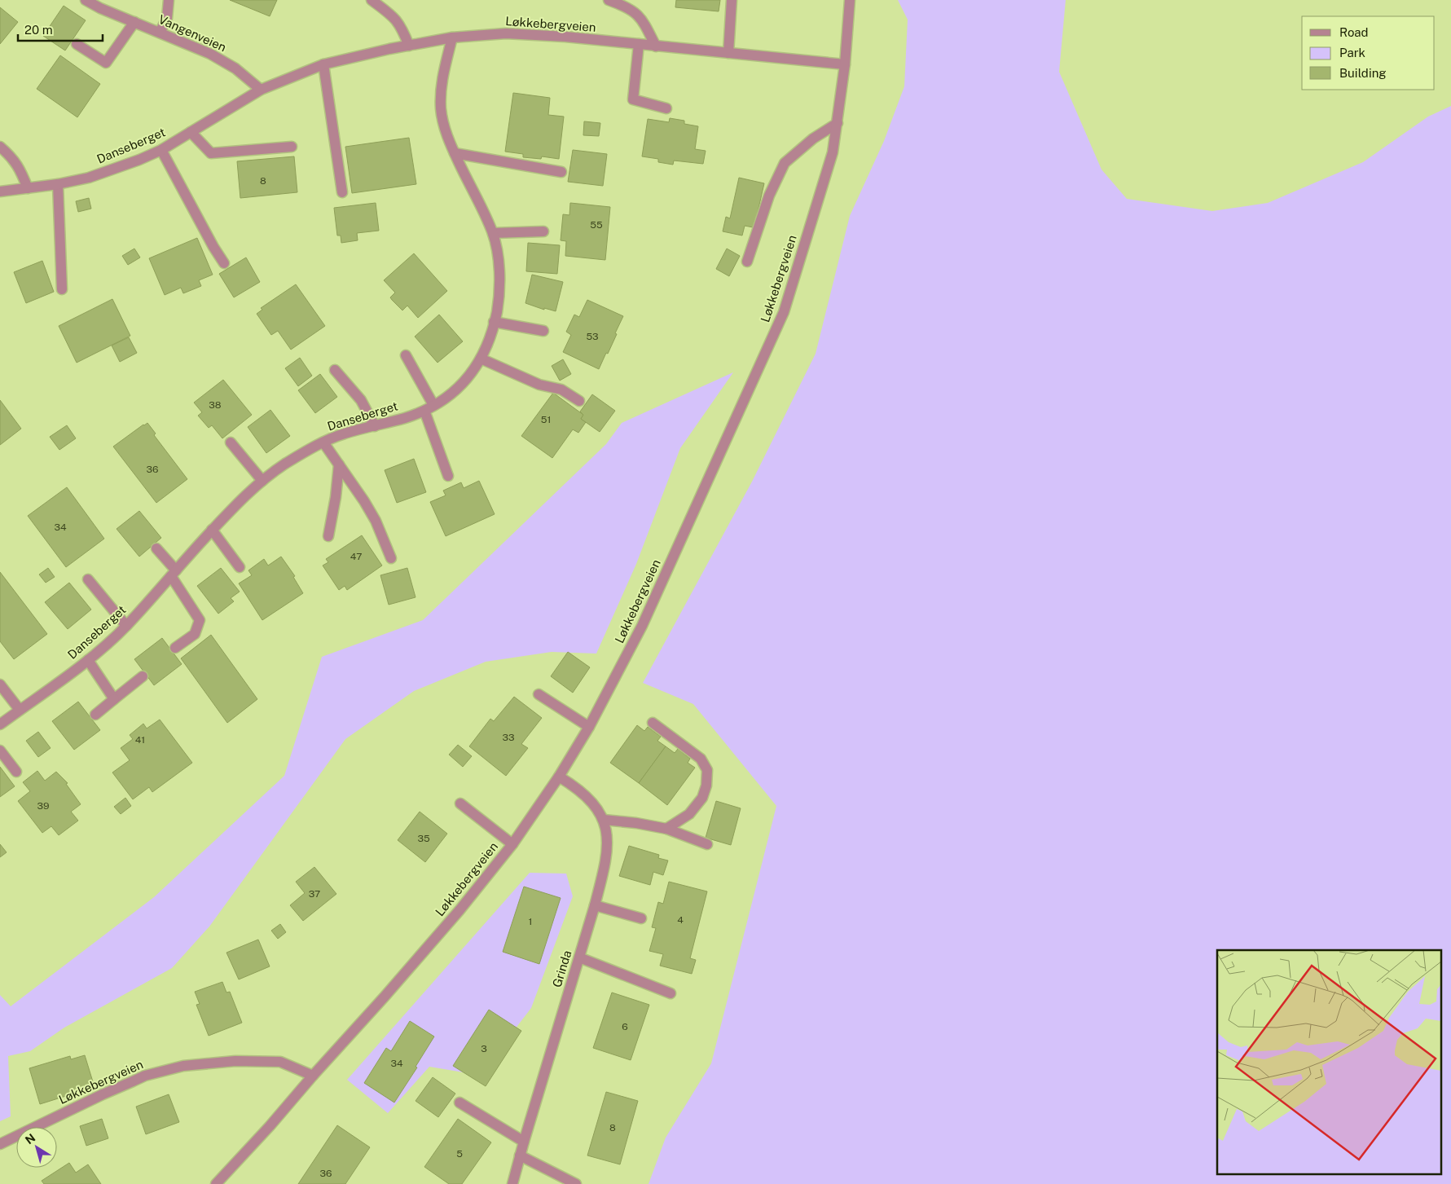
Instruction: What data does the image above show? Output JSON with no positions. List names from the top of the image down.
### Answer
{
  "streets": {
    "street": [
      "Løkkebergveien",
      "Vangenveien",
      "Danseberget",
      "Grinda"
    ]
  },
  "crossings": [
    ["Løkkebergveien", "Vangenveien"],
    ["Løkkebergveien", "Danseberget"],
    ["Løkkebergveien", "Grinda"],
    ["Vangenveien", "Danseberget"]
  ],
  "house_numbers": [
    "8",
    "55",
    "53",
    "38",
    "51",
    "36",
    "34",
    "47",
    "33",
    "41",
    "39",
    "35",
    "37",
    "4",
    "1",
    "6",
    "3",
    "34",
    "8",
    "5",
    "36"
  ],
  "legend": ["Road", "Park", "Building"],
  "scale_bar": "20 m",
  "north": "top left"
}
